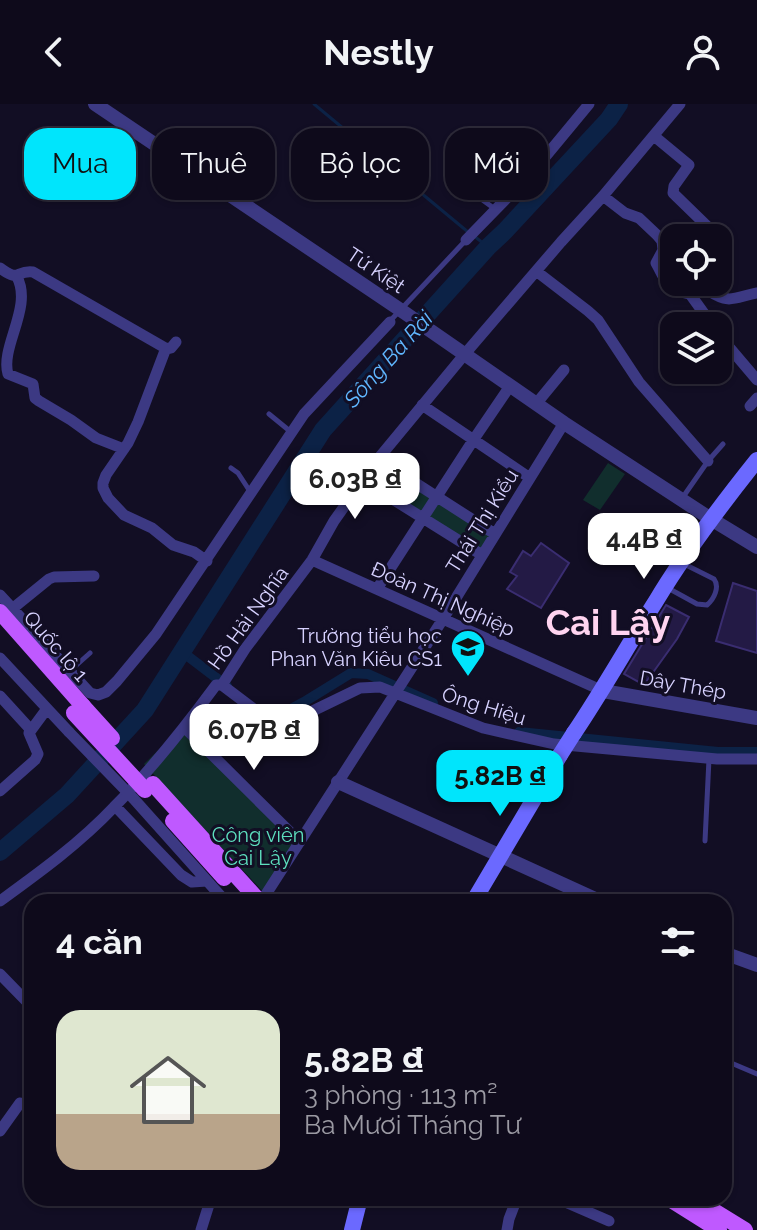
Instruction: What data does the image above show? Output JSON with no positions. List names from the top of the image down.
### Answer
{
  "streets": {
    "main road": ["Quốc lộ 1"],
    "street": [
      "Tứ Kiệt",
      "Thái Thị Kiểu",
      "Đoàn Thị Nghiệp",
      "Hồ Hải Nghĩa",
      "Dây Thép",
      "Ông Hiệu"
    ]
  },
  "crossings": [
    ["Tứ Kiệt", "Thái Thị Kiểu"],
    ["Tứ Kiệt", "Hồ Hải Nghĩa"],
    ["Thái Thị Kiểu", "Đoàn Thị Nghiệp"],
    ["Thái Thị Kiểu", "Ông Hiệu"],
    ["Đoàn Thị Nghiệp", "Hồ Hải Nghĩa"],
    ["Đoàn Thị Nghiệp", "Dây Thép"],
    ["Hồ Hải Nghĩa", "Ông Hiệu"]
  ],
  "districts": ["Cai Lậy"],
  "water": ["Sông Ba Rài"],
  "parks": ["Công viên Cai Lậy"],
  "places": {
    "school or university": ["Trường tiểu học Phan Văn Kiêu CS1"]
  },
  "page": {
    "header": "Nestly",
    "chip": [
      "Mua",
      "Thuê",
      "Bộ lọc",
      "Mới"
    ],
    "price": [
      "6.03B ₫",
      "4.4B ₫",
      "6.07B ₫",
      "5.82B ₫"
    ],
    "heading": "4 căn",
    "list": [
      {
        "name": "5.82B ₫",
        "note": "3 phòng · 113 m² · Ba Mươi Tháng Tư"
      }
    ]
  }
}
